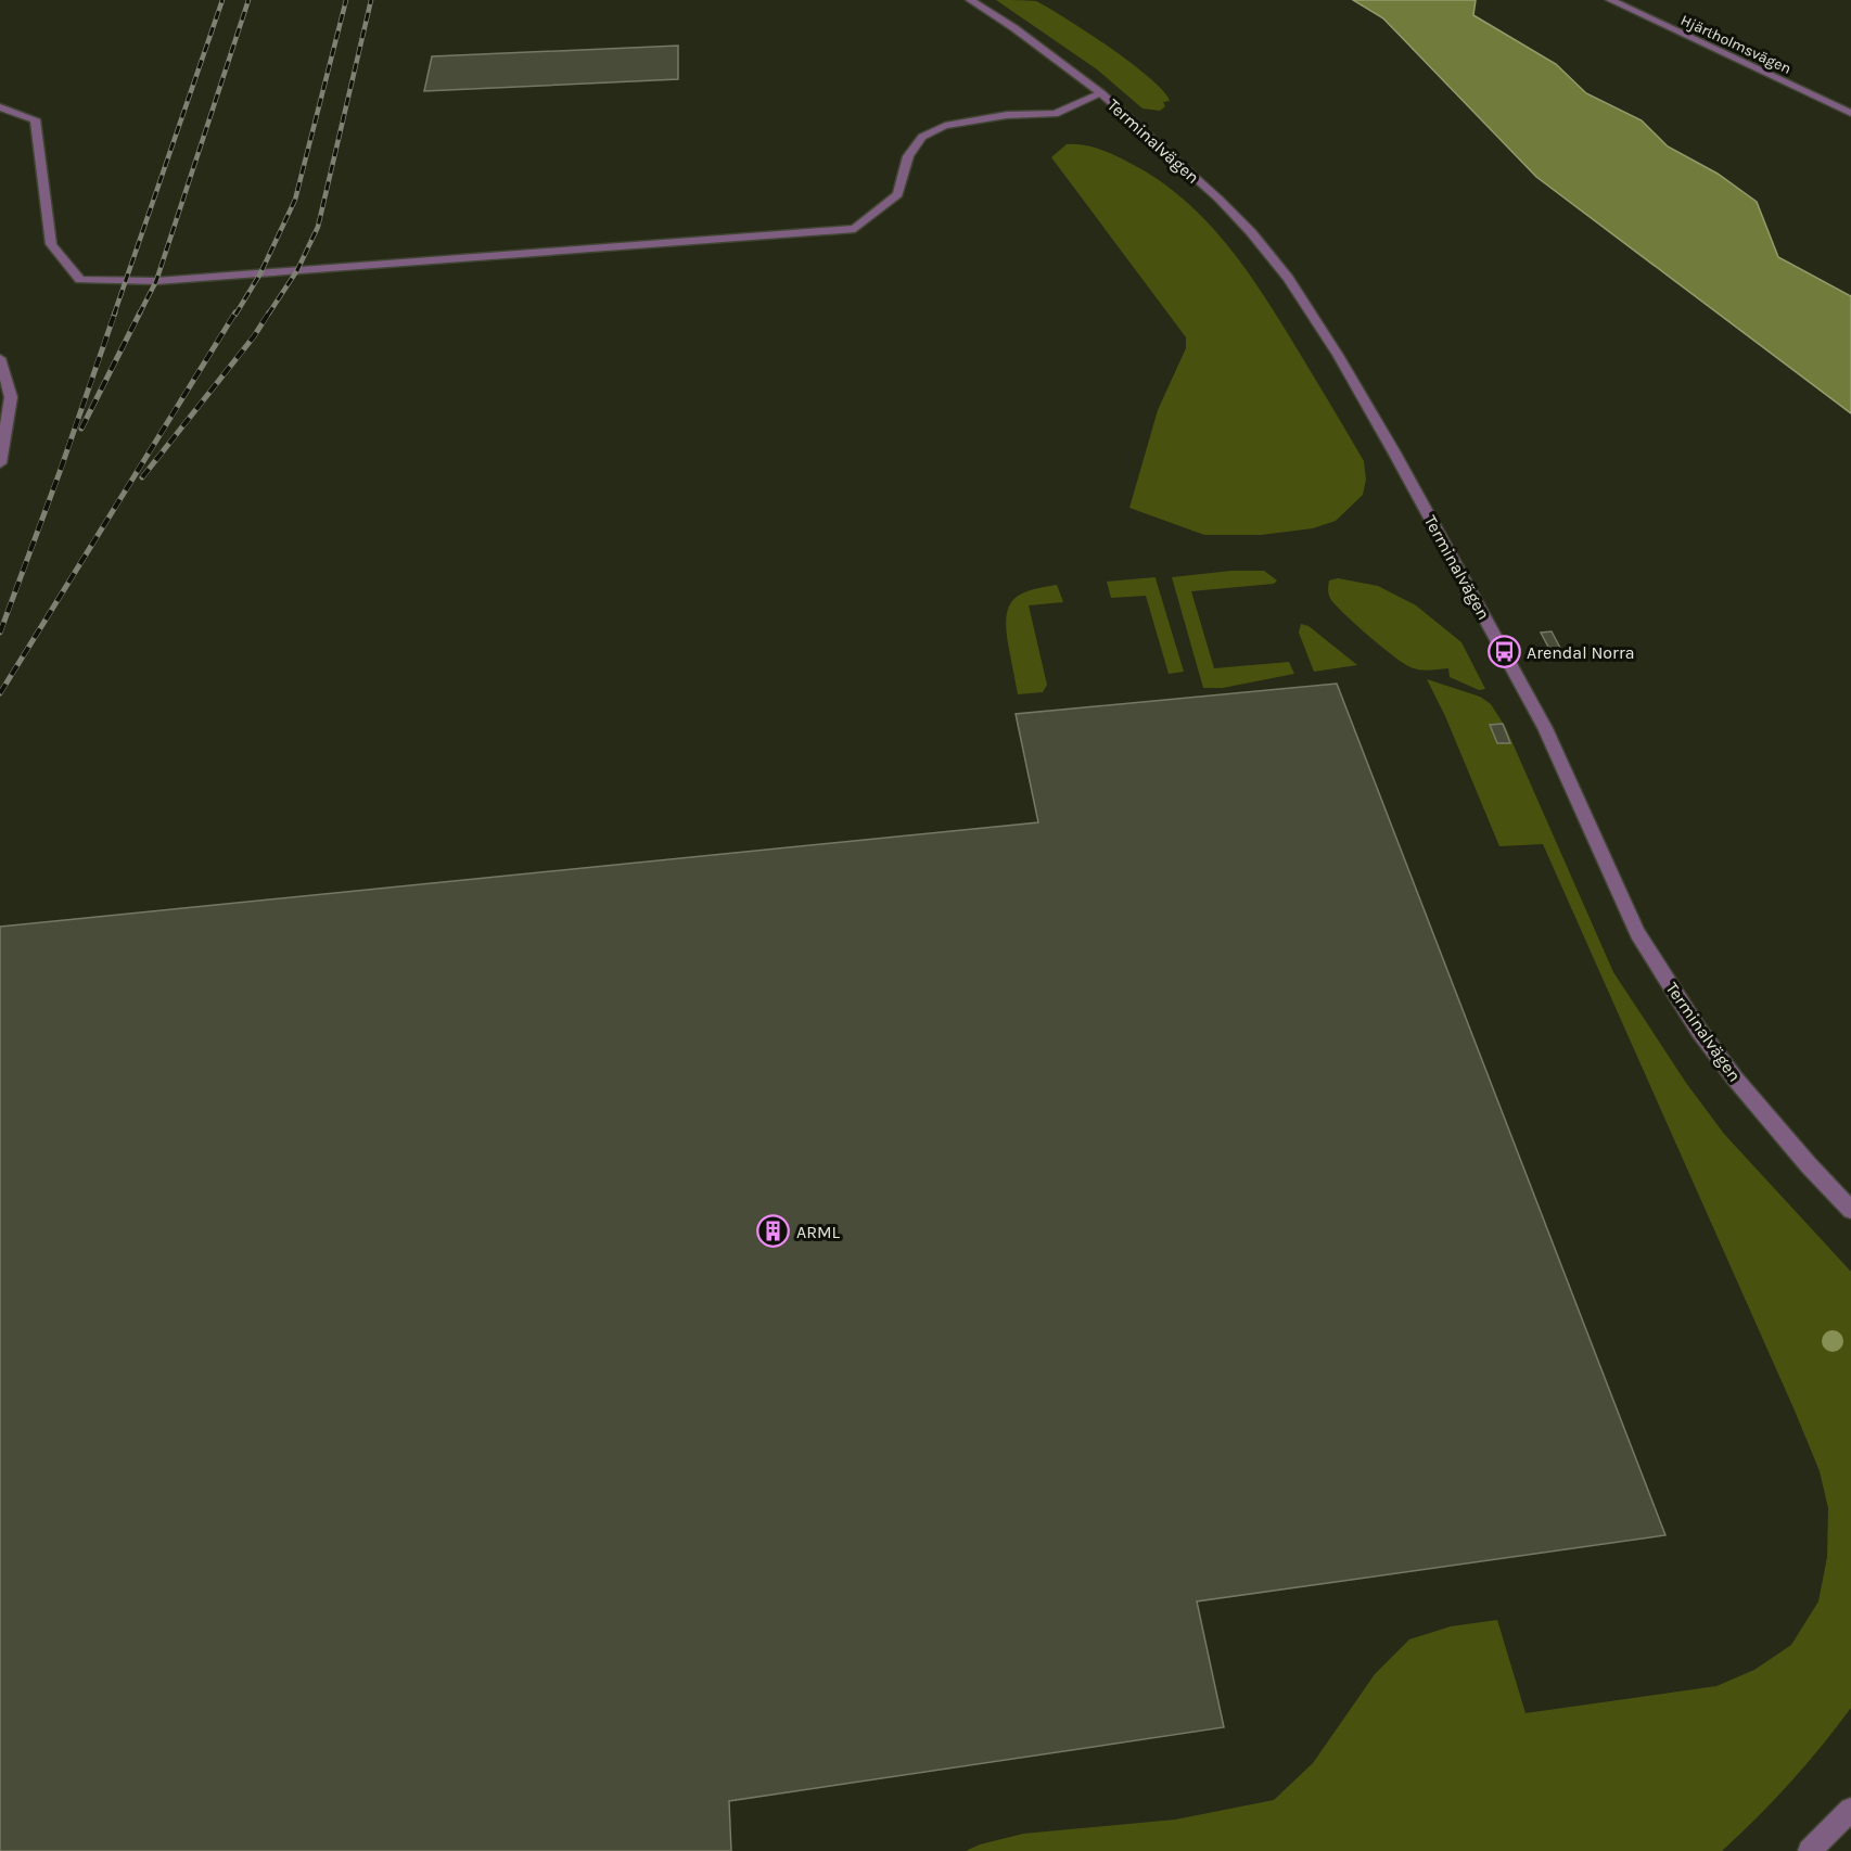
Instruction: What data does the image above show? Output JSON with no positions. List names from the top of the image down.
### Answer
{
  "streets": {
    "street": ["Hjärtholmsvägen", "Terminalvägen"]
  },
  "places": {
    "bus stop": ["Arendal Norra"],
    "building": ["ARML"]
  }
}
